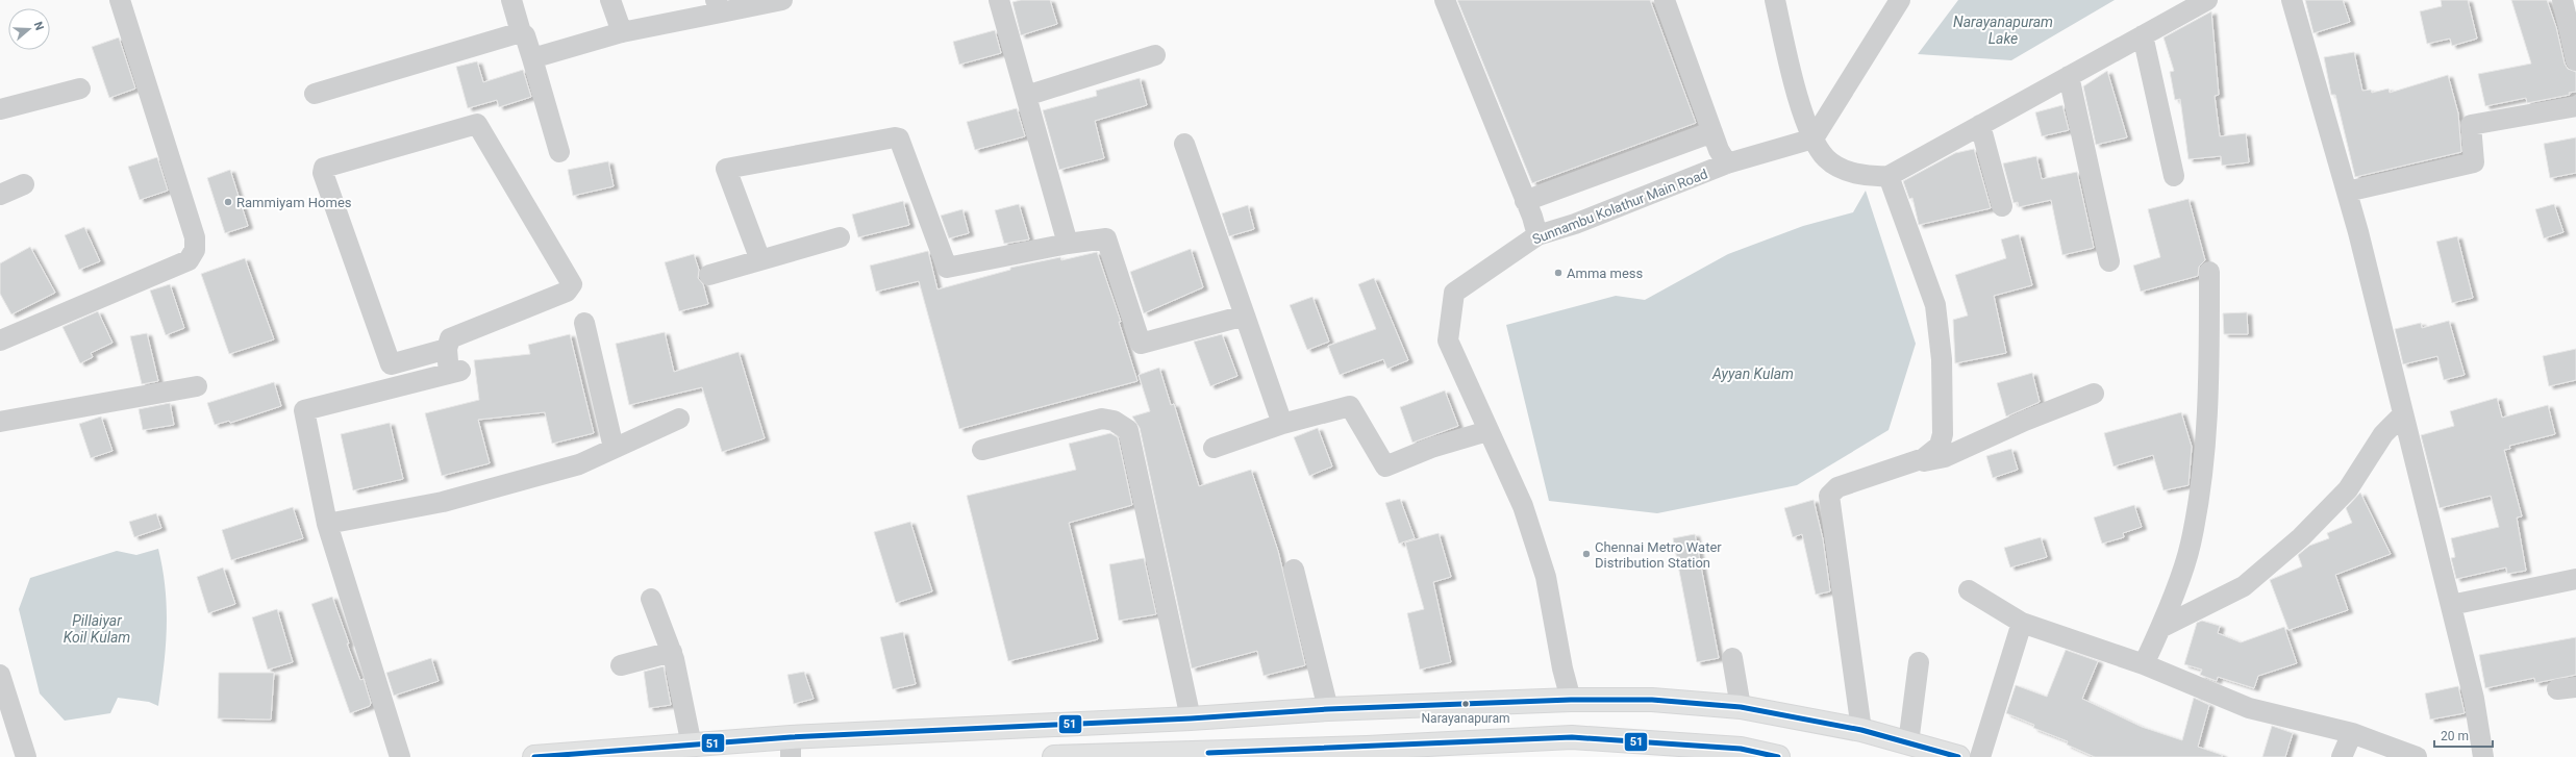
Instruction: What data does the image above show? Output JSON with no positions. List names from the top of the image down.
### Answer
{
  "streets": {
    "street": ["Sunnambu Kolathur Main Road"]
  },
  "water": ["Narayanapuram Lake", "Ayyan Kulam", "Pillaiyar Koil Kulam"],
  "places": [
    "Rammiyam Homes",
    "Amma mess",
    "Chennai Metro Water Distribution Station",
    "Narayanapuram"
  ],
  "lines": ["transit line 51"],
  "scale_bar": "20 m",
  "north": "right"
}
